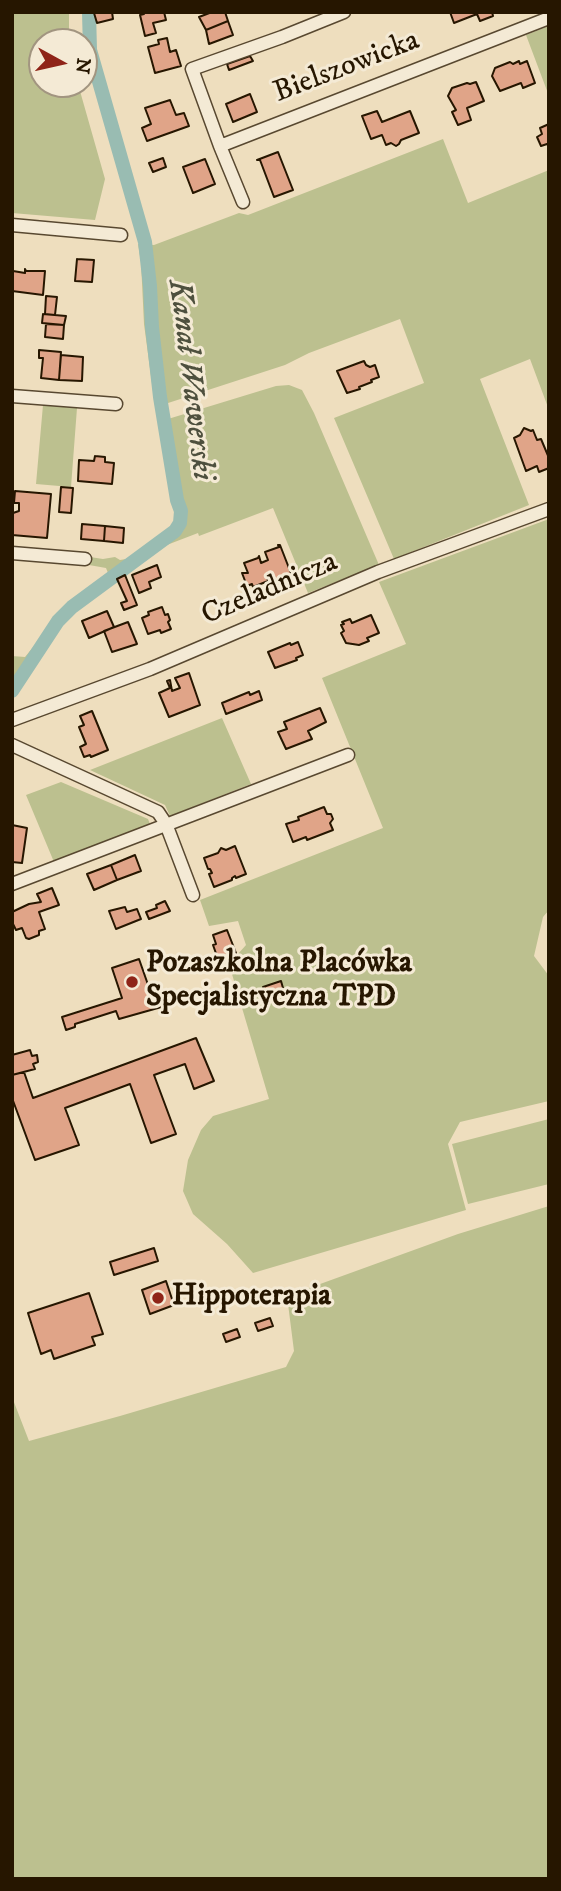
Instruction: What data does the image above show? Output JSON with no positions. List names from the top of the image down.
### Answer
{
  "streets": {
    "street": ["Bielszowicka", "Czeladnicza"]
  },
  "water": ["Kanał Wawerski"],
  "places": ["Pozaszkolna Placówka Specjalistyczna TPD", "Hippoterapia"],
  "north": "right"
}
